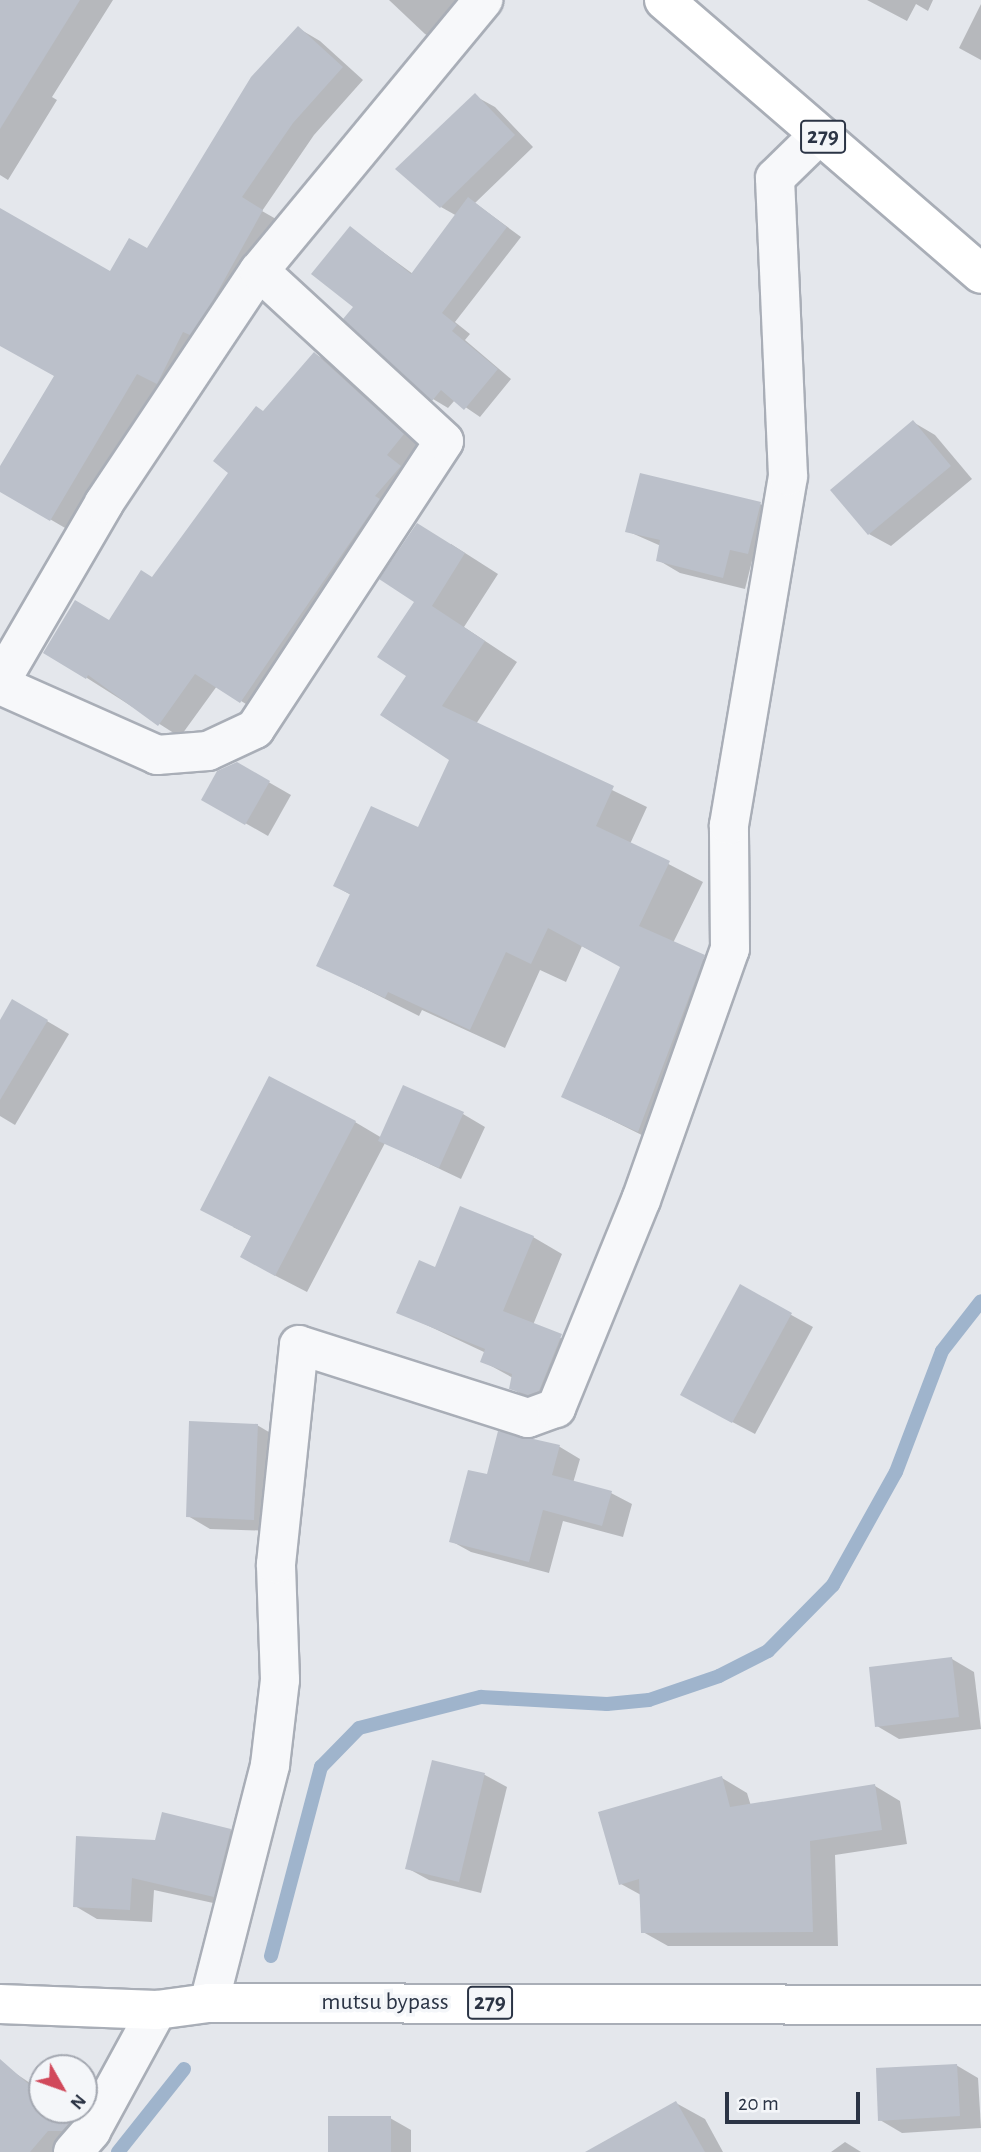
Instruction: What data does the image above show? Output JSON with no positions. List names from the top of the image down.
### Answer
{
  "streets": {
    "highway": ["279", "mutsu bypass"]
  },
  "scale_bar": "20 m",
  "north": "bottom right"
}
